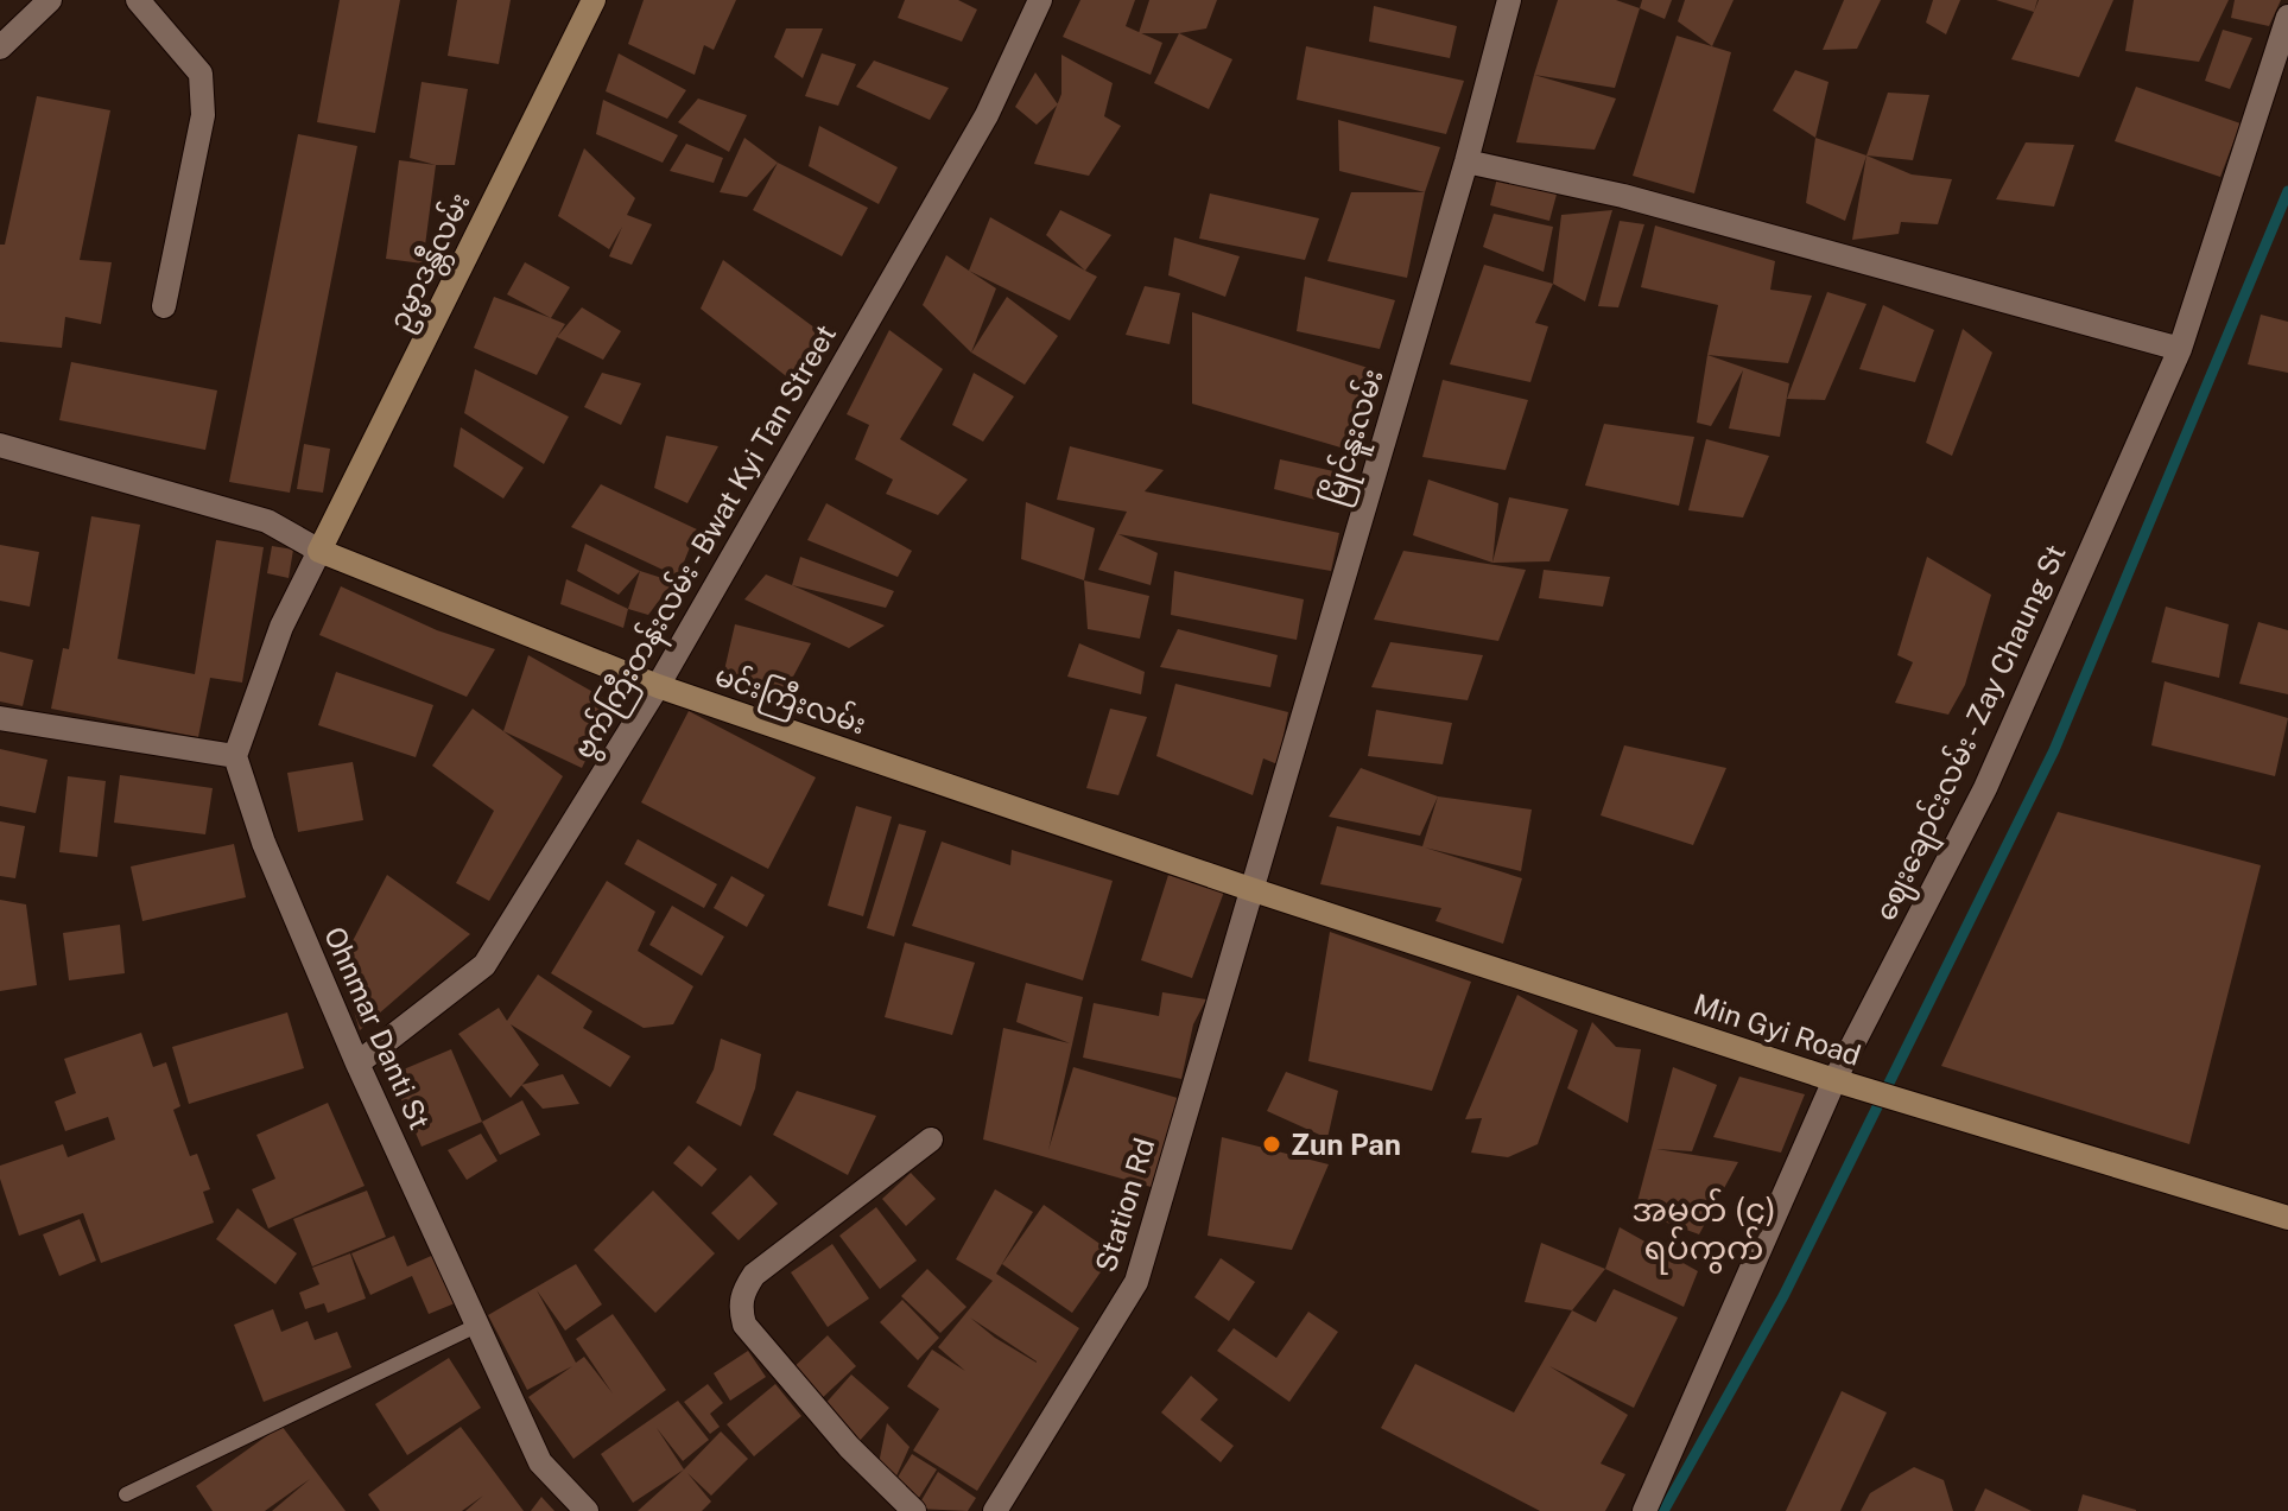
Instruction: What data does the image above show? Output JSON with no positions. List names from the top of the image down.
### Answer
{
  "streets": {
    "main road": ["ဥမ္မာဒန္တီလမ်း", "မင်းကြီးလမ်း", "Min Gyi Road"],
    "street": [
      "မြိုင်နူးလမ်း",
      "ဗွက်ကြီးတန်းလမ်း - Bwat Kyi Tan Street",
      "ဈေးချောင်းလမ်း - Zay Chaung St",
      "Ohnmar Danti St",
      "Station Rd"
    ]
  },
  "crossings": [
    ["ဥမ္မာဒန္တီလမ်း", "မင်းကြီးလမ်း"],
    ["မြိုင်နူးလမ်း", "မင်းကြီးလမ်း"],
    ["မြိုင်နူးလမ်း", "Min Gyi Road"],
    ["မြိုင်နူးလမ်း", "Station Rd"],
    ["ဗွက်ကြီးတန်းလမ်း - Bwat Kyi Tan Street", "မင်းကြီးလမ်း"],
    ["ဗွက်ကြီးတန်းလမ်း - Bwat Kyi Tan Street", "Ohnmar Danti St"],
    ["မင်းကြီးလမ်း", "Min Gyi Road"],
    ["မင်းကြီးလမ်း", "Station Rd"],
    ["ဈေးချောင်းလမ်း - Zay Chaung St", "Min Gyi Road"],
    ["Min Gyi Road", "Station Rd"]
  ],
  "districts": ["အမှတ် (၄) ရပ်ကွက်"],
  "places": ["Zun Pan"]
}
